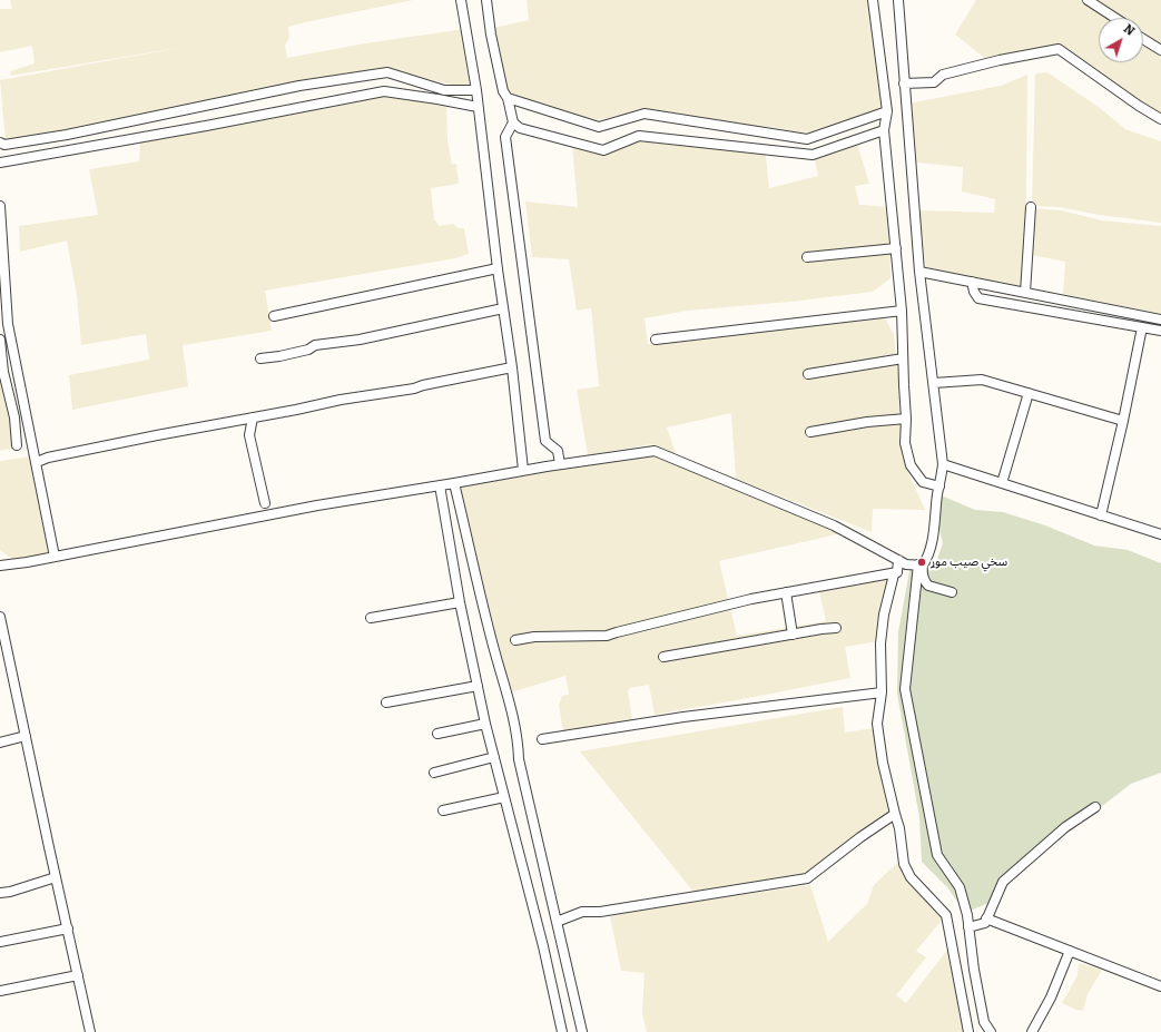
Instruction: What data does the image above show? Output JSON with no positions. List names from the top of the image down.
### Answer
{
  "places": ["سخي صیب موړ"],
  "north": "top right"
}
